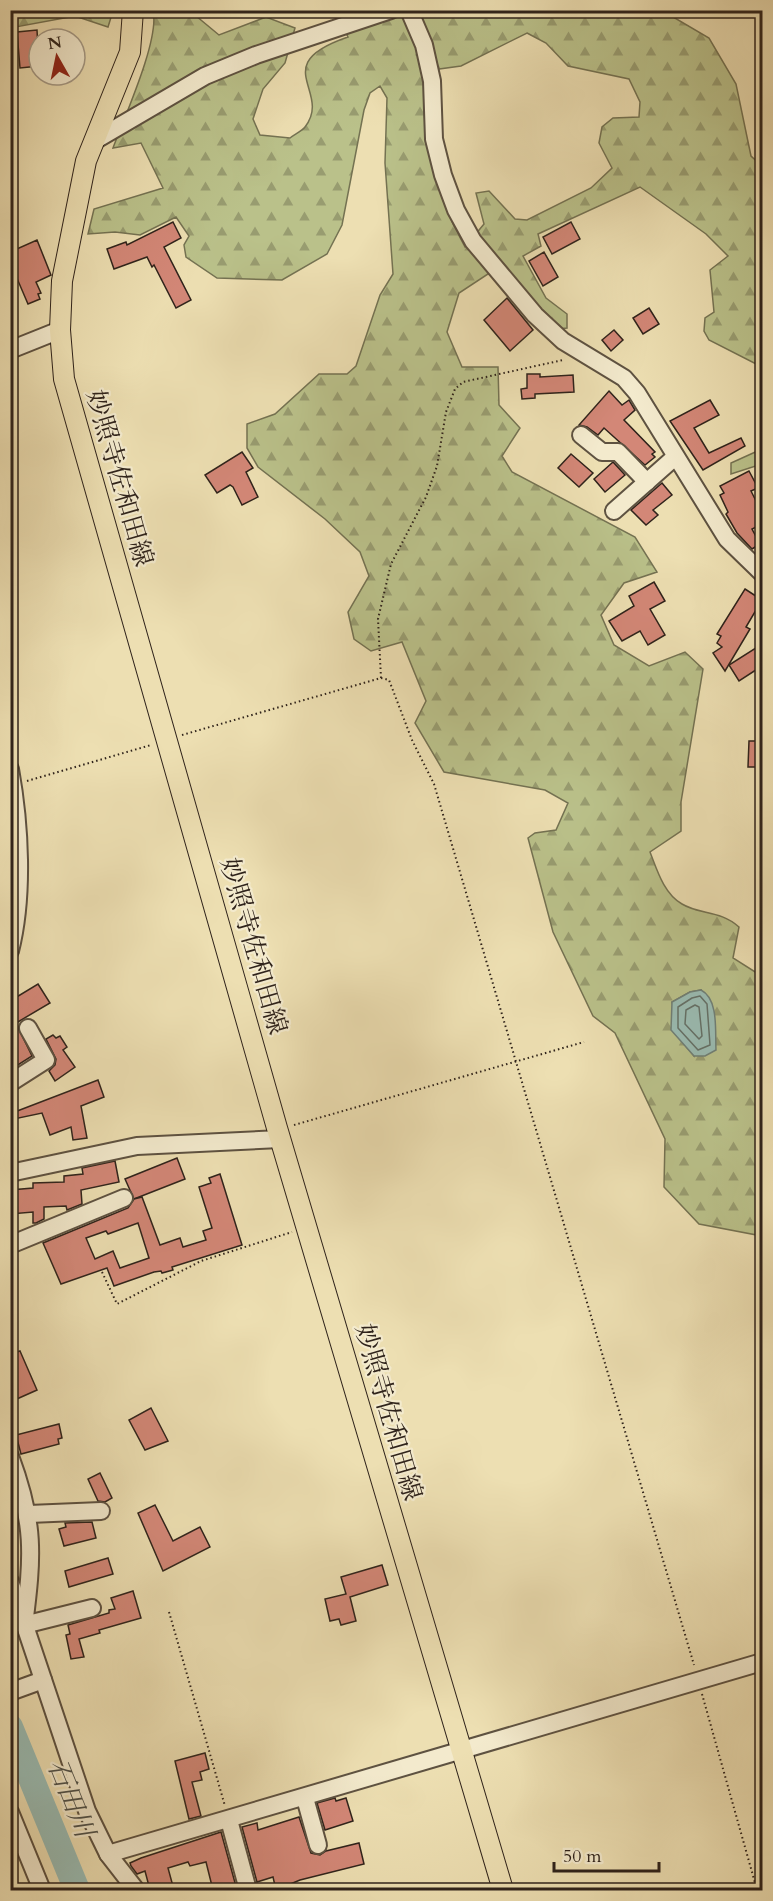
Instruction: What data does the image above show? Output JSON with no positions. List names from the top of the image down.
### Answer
{
  "streets": {
    "main road": ["妙照寺佐和田線"]
  },
  "water": ["石田川"],
  "scale_bar": "50 m",
  "north": "top"
}
